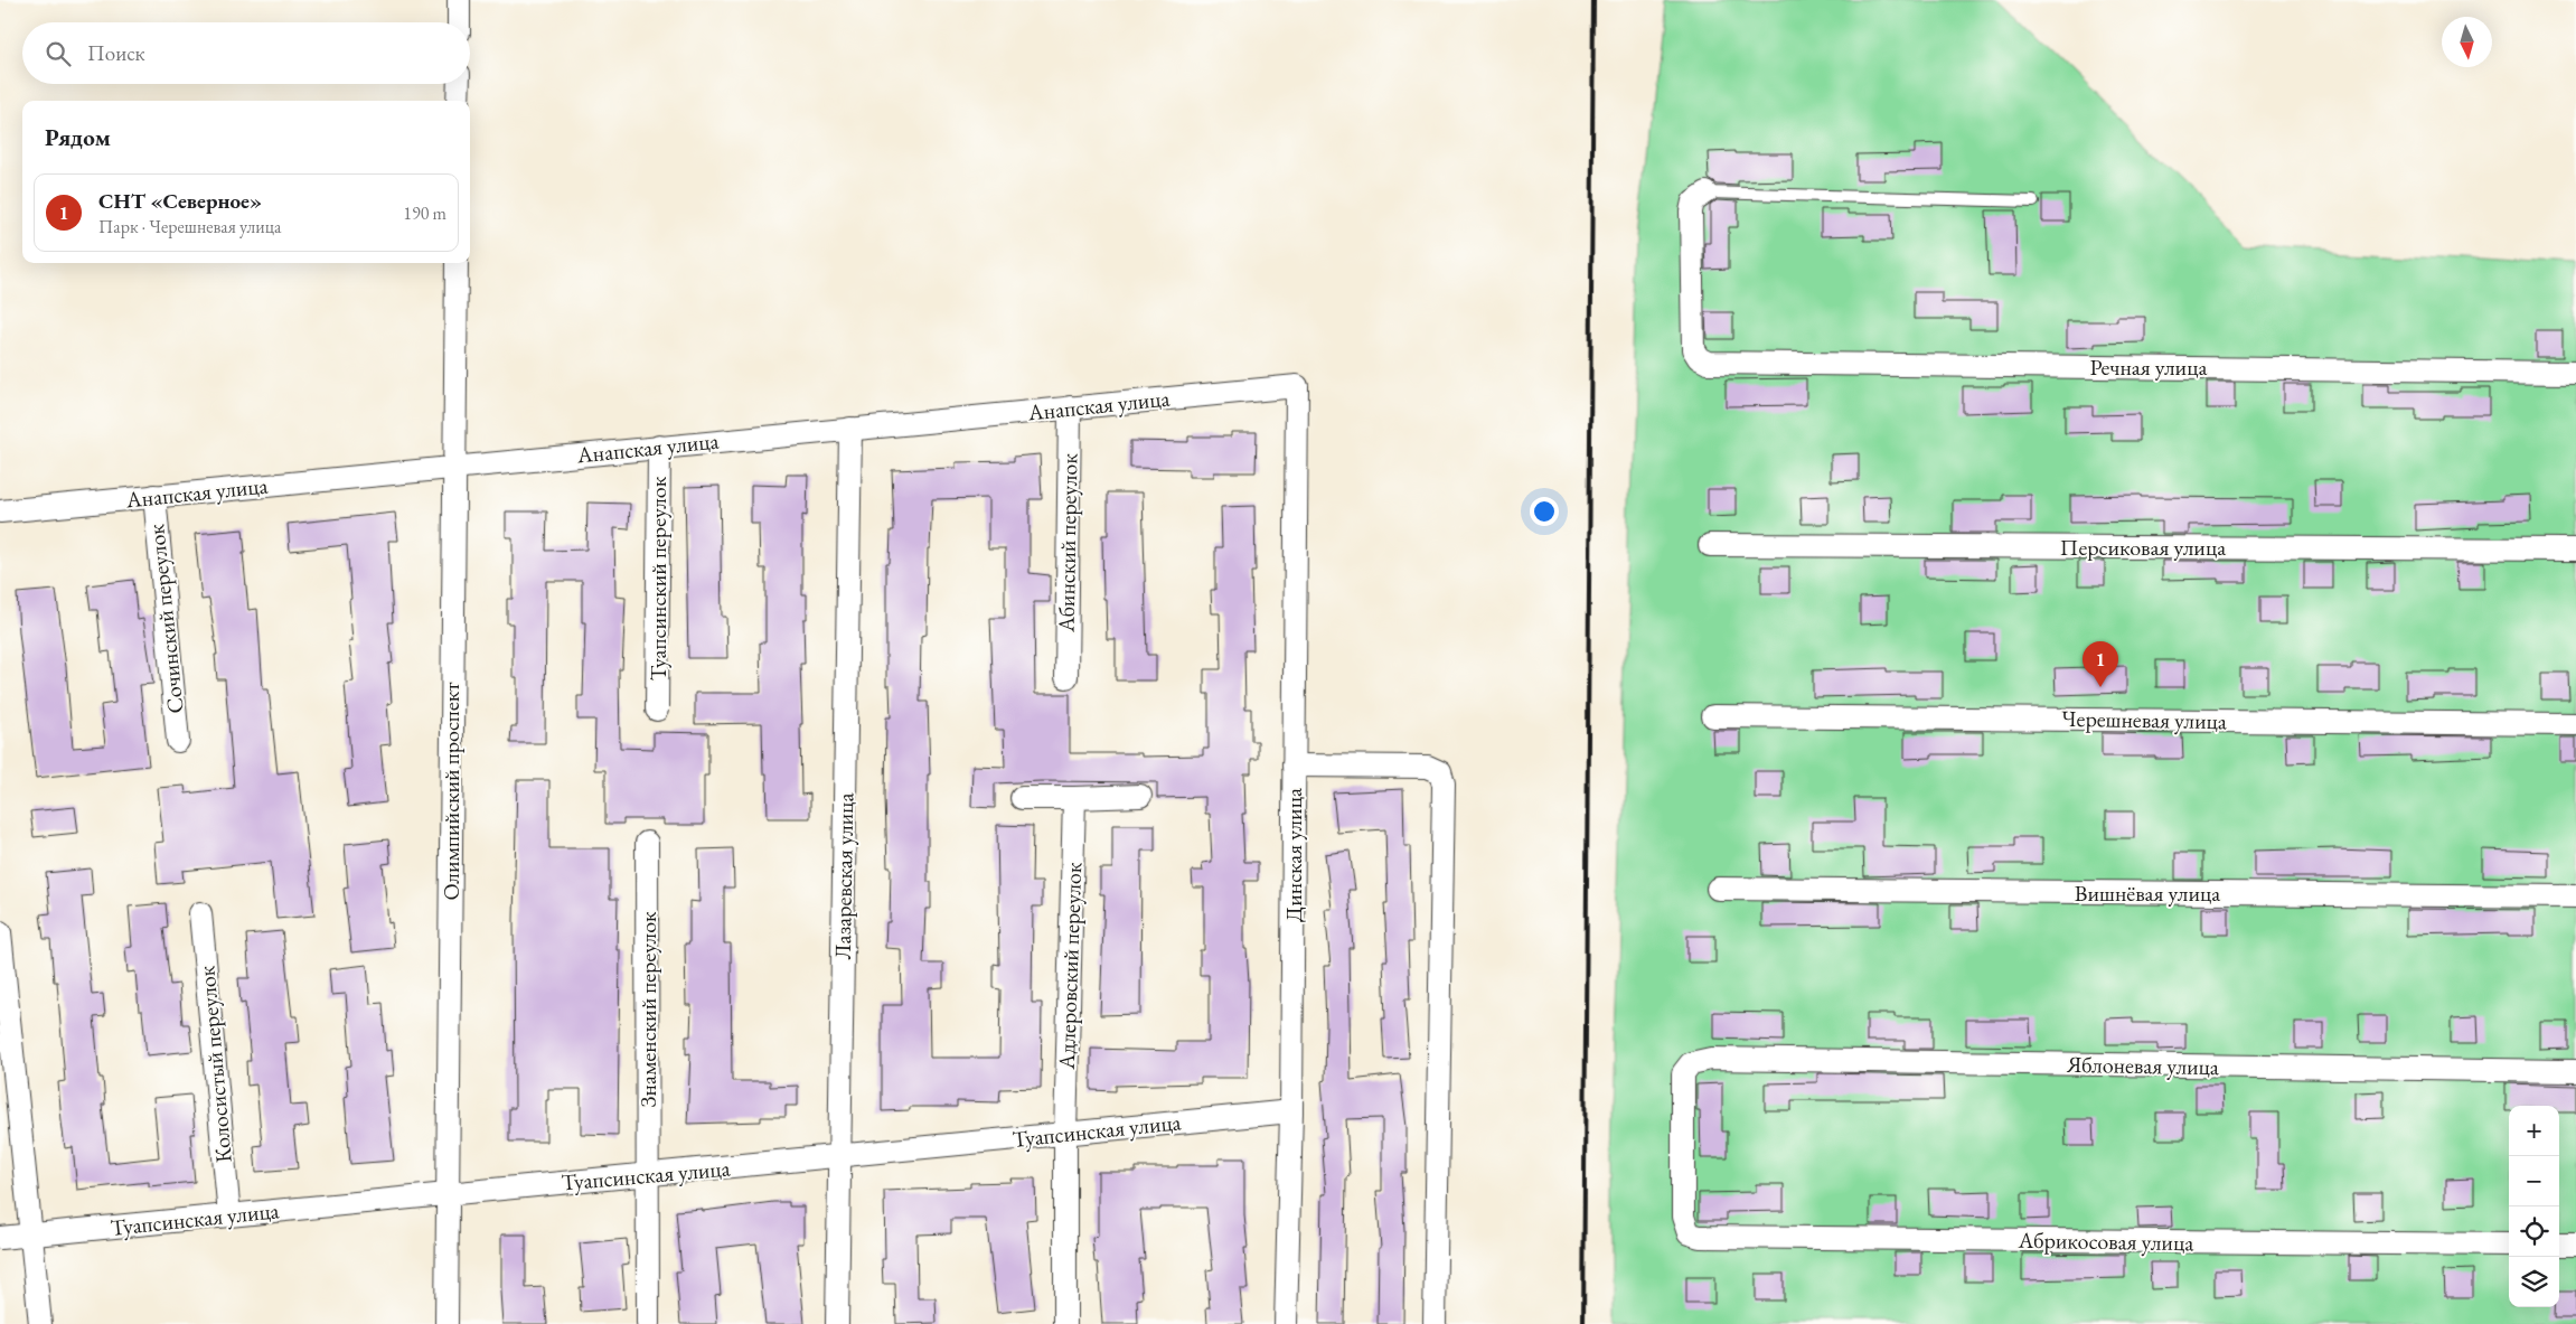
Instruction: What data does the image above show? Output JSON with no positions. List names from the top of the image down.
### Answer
{
  "streets": {
    "street": [
      "Речная улица",
      "Анапская улица",
      "Абинский переулок",
      "Персиковая улица",
      "Туапсинский переулок",
      "Сочинский переулок",
      "Черешневая улица",
      "Олимпийский проспект",
      "Динская улица",
      "Лазаревская улица",
      "Вишнёвая улица",
      "Адлеровский переулок",
      "Знаменский переулок",
      "Колосистый переулок",
      "Яблоневая улица",
      "Туапсинская улица",
      "Абрикосовая улица"
    ]
  },
  "crossings": [
    ["Анапская улица", "Абинский переулок"],
    ["Анапская улица", "Туапсинский переулок"],
    ["Анапская улица", "Сочинский переулок"],
    ["Анапская улица", "Олимпийский проспект"],
    ["Анапская улица", "Динская улица"],
    ["Анапская улица", "Лазаревская улица"],
    ["Олимпийский проспект", "Туапсинская улица"],
    ["Динская улица", "Туапсинская улица"],
    ["Лазаревская улица", "Туапсинская улица"],
    ["Адлеровский переулок", "Туапсинская улица"],
    ["Знаменский переулок", "Туапсинская улица"],
    ["Колосистый переулок", "Туапсинская улица"],
    ["Яблоневая улица", "Абрикосовая улица"]
  ],
  "north": "bottom",
  "page": {
    "search": "Поиск",
    "heading": "Рядом",
    "list": [
      {
        "mark": "1",
        "name": "СНТ «Северное»",
        "note": "Парк · Черешневая улица",
        "value": "190 m"
      }
    ],
    "pins": "1",
    "map_buttons": ["+", "−"]
  }
}
